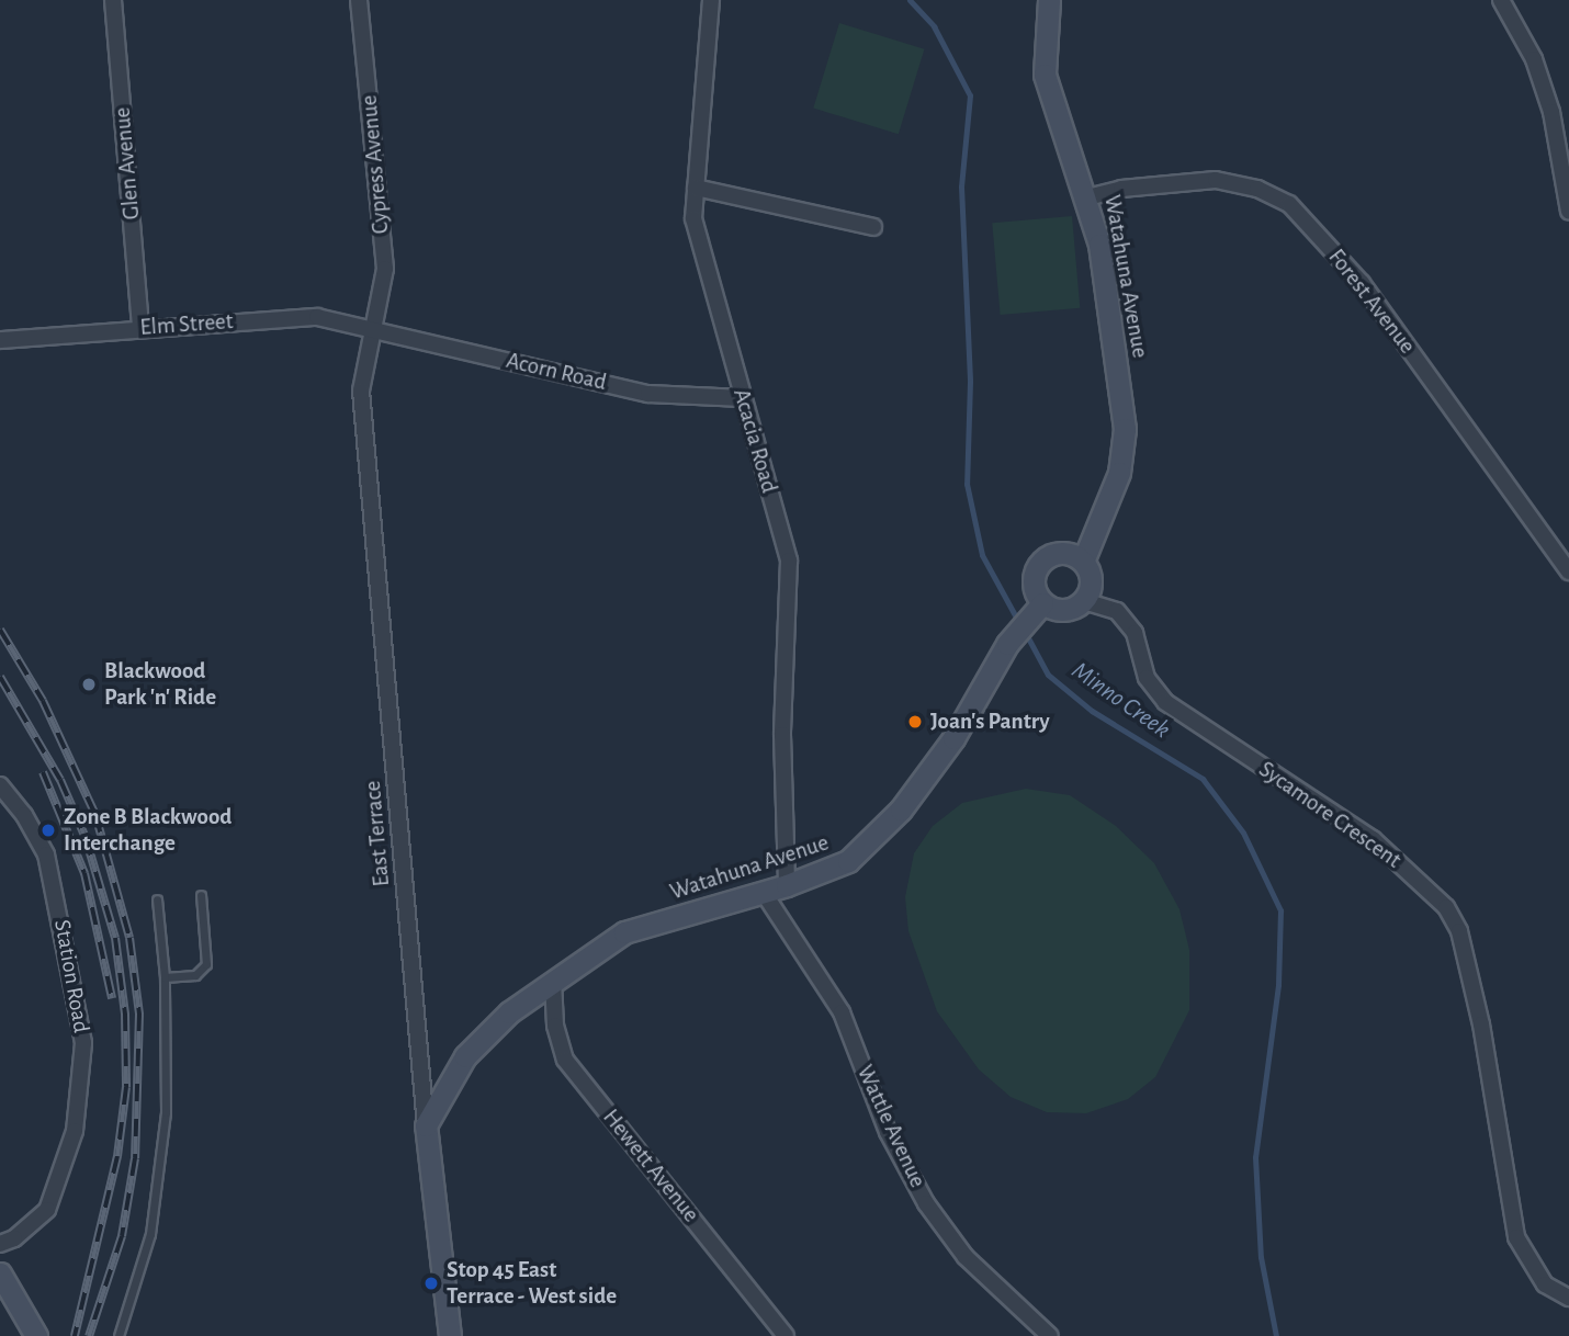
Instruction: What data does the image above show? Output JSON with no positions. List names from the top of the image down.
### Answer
{
  "streets": {
    "street": [
      "Glen Avenue",
      "Cypress Avenue",
      "Watahuna Avenue",
      "Forest Avenue",
      "Elm Street",
      "Acorn Road",
      "Acacia Road",
      "Sycamore Crescent",
      "East Terrace",
      "Station Road",
      "Wattle Avenue",
      "Hewett Avenue"
    ]
  },
  "crossings": [
    ["Glen Avenue", "Elm Street"],
    ["Cypress Avenue", "Elm Street"],
    ["Cypress Avenue", "Acorn Road"],
    ["Cypress Avenue", "East Terrace"],
    ["Watahuna Avenue", "Forest Avenue"],
    ["Watahuna Avenue", "Acacia Road"],
    ["Watahuna Avenue", "Sycamore Crescent"],
    ["Watahuna Avenue", "East Terrace"],
    ["Watahuna Avenue", "Wattle Avenue"],
    ["Watahuna Avenue", "Hewett Avenue"],
    ["Elm Street", "Acorn Road"],
    ["Elm Street", "East Terrace"],
    ["Acorn Road", "Acacia Road"],
    ["Acorn Road", "East Terrace"]
  ],
  "water": ["Minno Creek"],
  "places": [
    "Blackwood Park 'n' Ride",
    "Joan's Pantry",
    "Zone B Blackwood Interchange",
    "Stop 45 East Terrace - West side"
  ]
}
